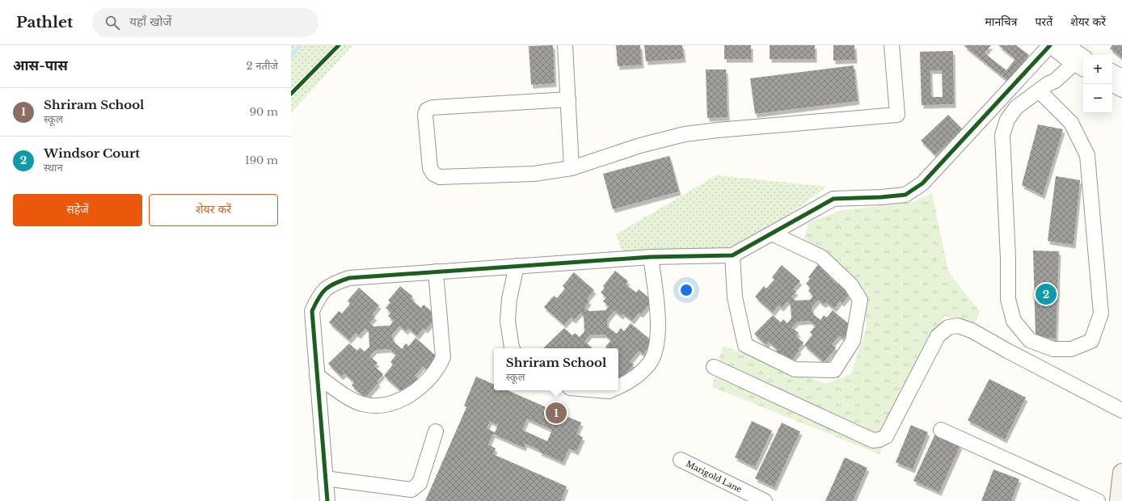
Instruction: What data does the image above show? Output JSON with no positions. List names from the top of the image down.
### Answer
{
  "streets": {
    "street": ["Marigold Lane"]
  },
  "page": {
    "header": "Pathlet",
    "search": "यहाँ खोजें",
    "nav": ["मानचित्र", "परतें", "शेयर करें"],
    "heading": ["आस-पास", "2 नतीजे"],
    "map_buttons": ["+", "−"],
    "list": [
      {
        "mark": "1",
        "name": "Shriram School",
        "note": "स्कूल",
        "value": "90 m"
      },
      {
        "mark": "2",
        "name": "Windsor Court",
        "note": "स्थान",
        "value": "190 m"
      }
    ],
    "buttons": ["सहेजें", "शेयर करें"],
    "pins": ["2", "1"],
    "popup": ["Shriram School", "स्कूल"]
  }
}
